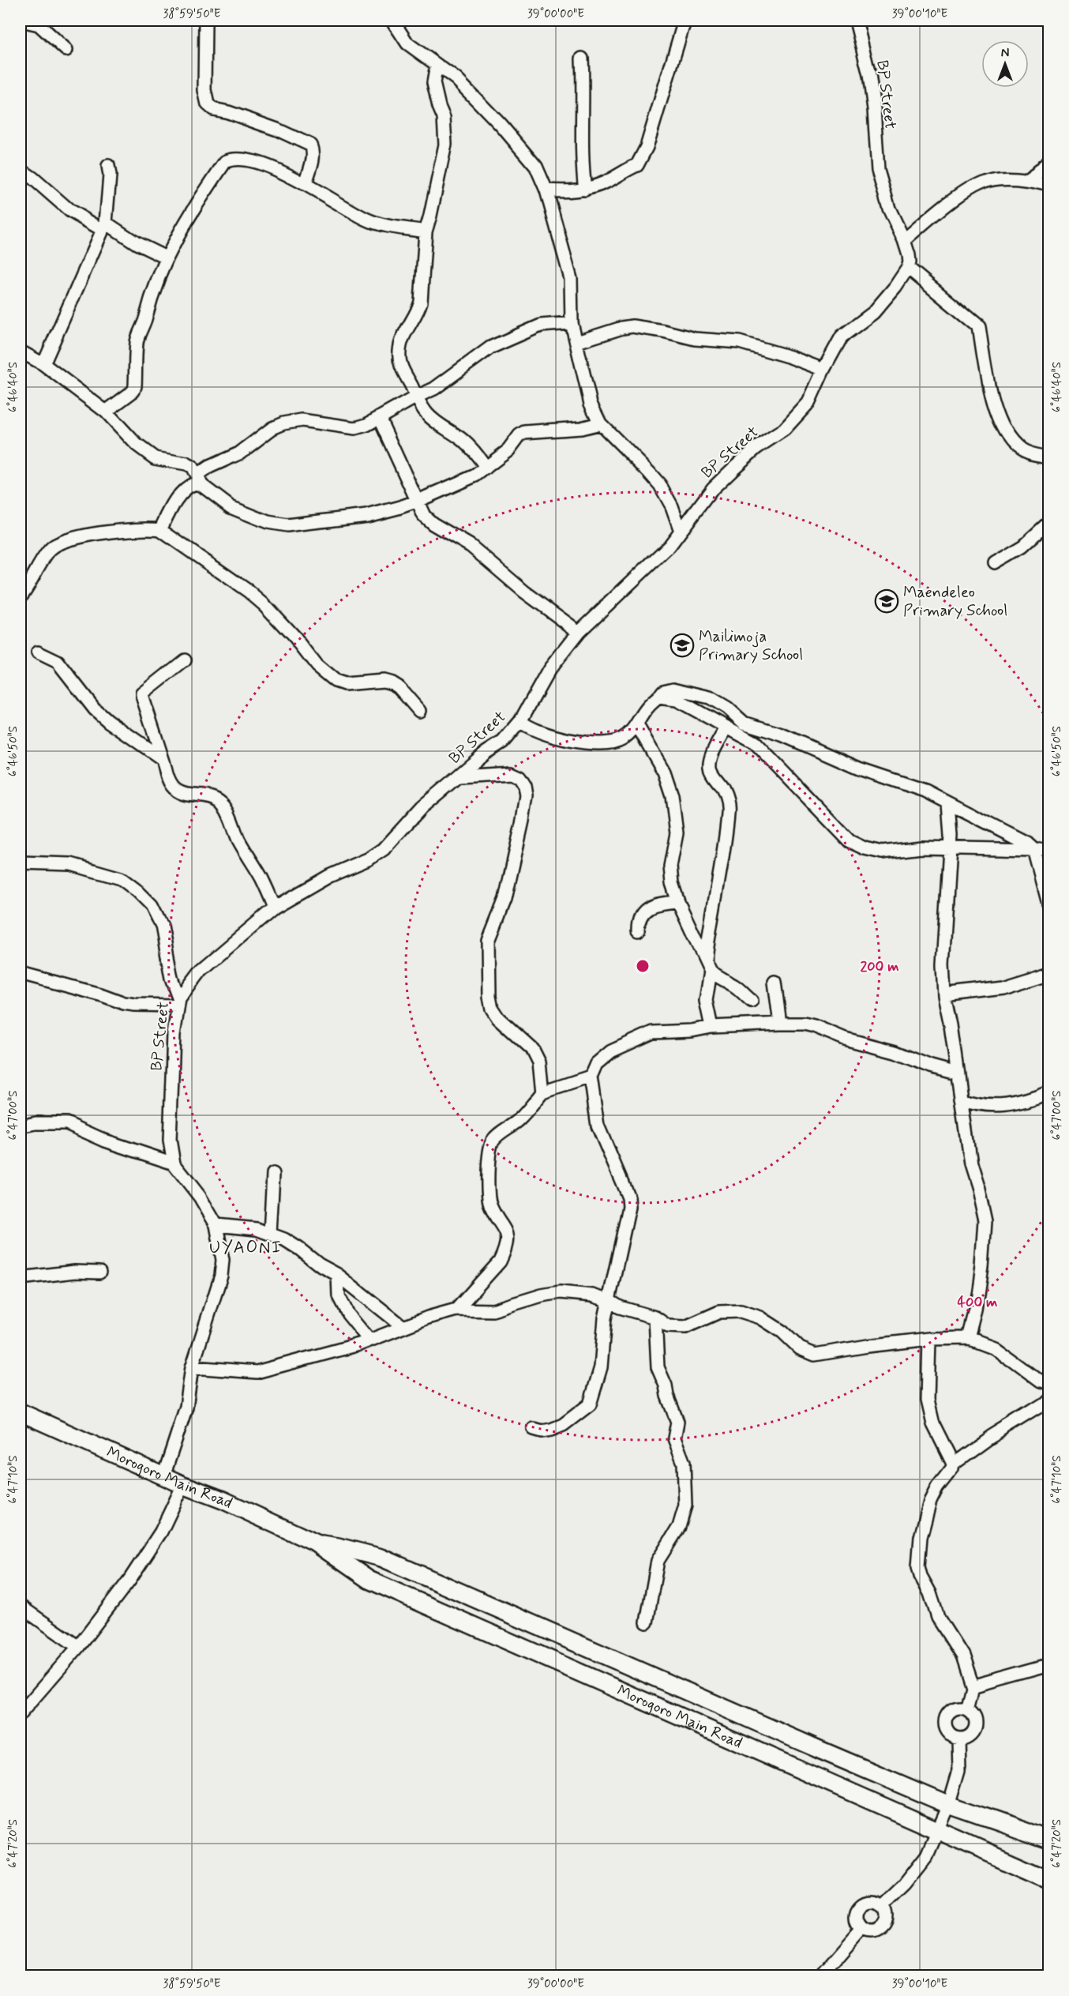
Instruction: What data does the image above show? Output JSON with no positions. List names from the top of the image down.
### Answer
{
  "streets": {
    "highway": ["Morogoro Main Road"],
    "street": ["BP Street"]
  },
  "crossings": [
    ["BP Street", "Morogoro Main Road"]
  ],
  "districts": ["UYAONI"],
  "places": {
    "school or university": ["Maendeleo Primary School", "Mailimoja Primary School"]
  },
  "north": "top",
  "coordinates": [
    "38°59'50\"E",
    "39°00'00\"E",
    "39°00'10\"E",
    "6°46'40\"S",
    "6°46'50\"S",
    "6°47'00\"S",
    "6°47'10\"S",
    "6°47'20\"S"
  ],
  "rings": ["200 m", "400 m"]
}
